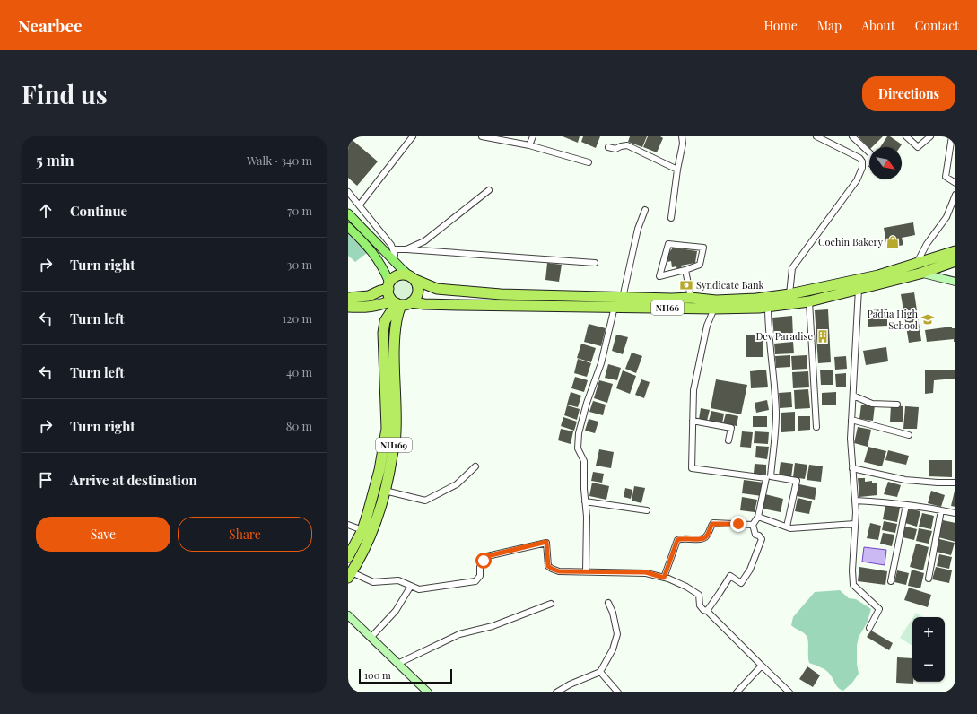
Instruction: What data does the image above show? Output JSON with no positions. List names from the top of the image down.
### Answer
{
  "streets": {
    "highway": ["NH66", "NH169"]
  },
  "crossings": [
    ["NH66", "NH169"]
  ],
  "places": {
    "shop": ["Cochin Bakery"],
    "bank": ["Syndicate Bank"],
    "school or university": ["Padua High School"],
    "building": ["Dev Paradise"]
  },
  "scale_bar": "100 m",
  "north": "bottom right",
  "page": {
    "header": "Nearbee",
    "nav": [
      "Home",
      "Map",
      "About",
      "Contact"
    ],
    "buttons": [
      "Directions",
      ["Save", "Share"]
    ],
    "title": "Find us",
    "heading": ["5 min", "Walk · 340 m"],
    "list": [
      ["Continue", "70 m"],
      ["Turn right", "30 m"],
      ["Turn left", "120 m"],
      ["Turn left", "40 m"],
      ["Turn right", "80 m"],
      "Arrive at destination"
    ],
    "map_buttons": ["+", "−"],
    "scale": "100 m"
  }
}
